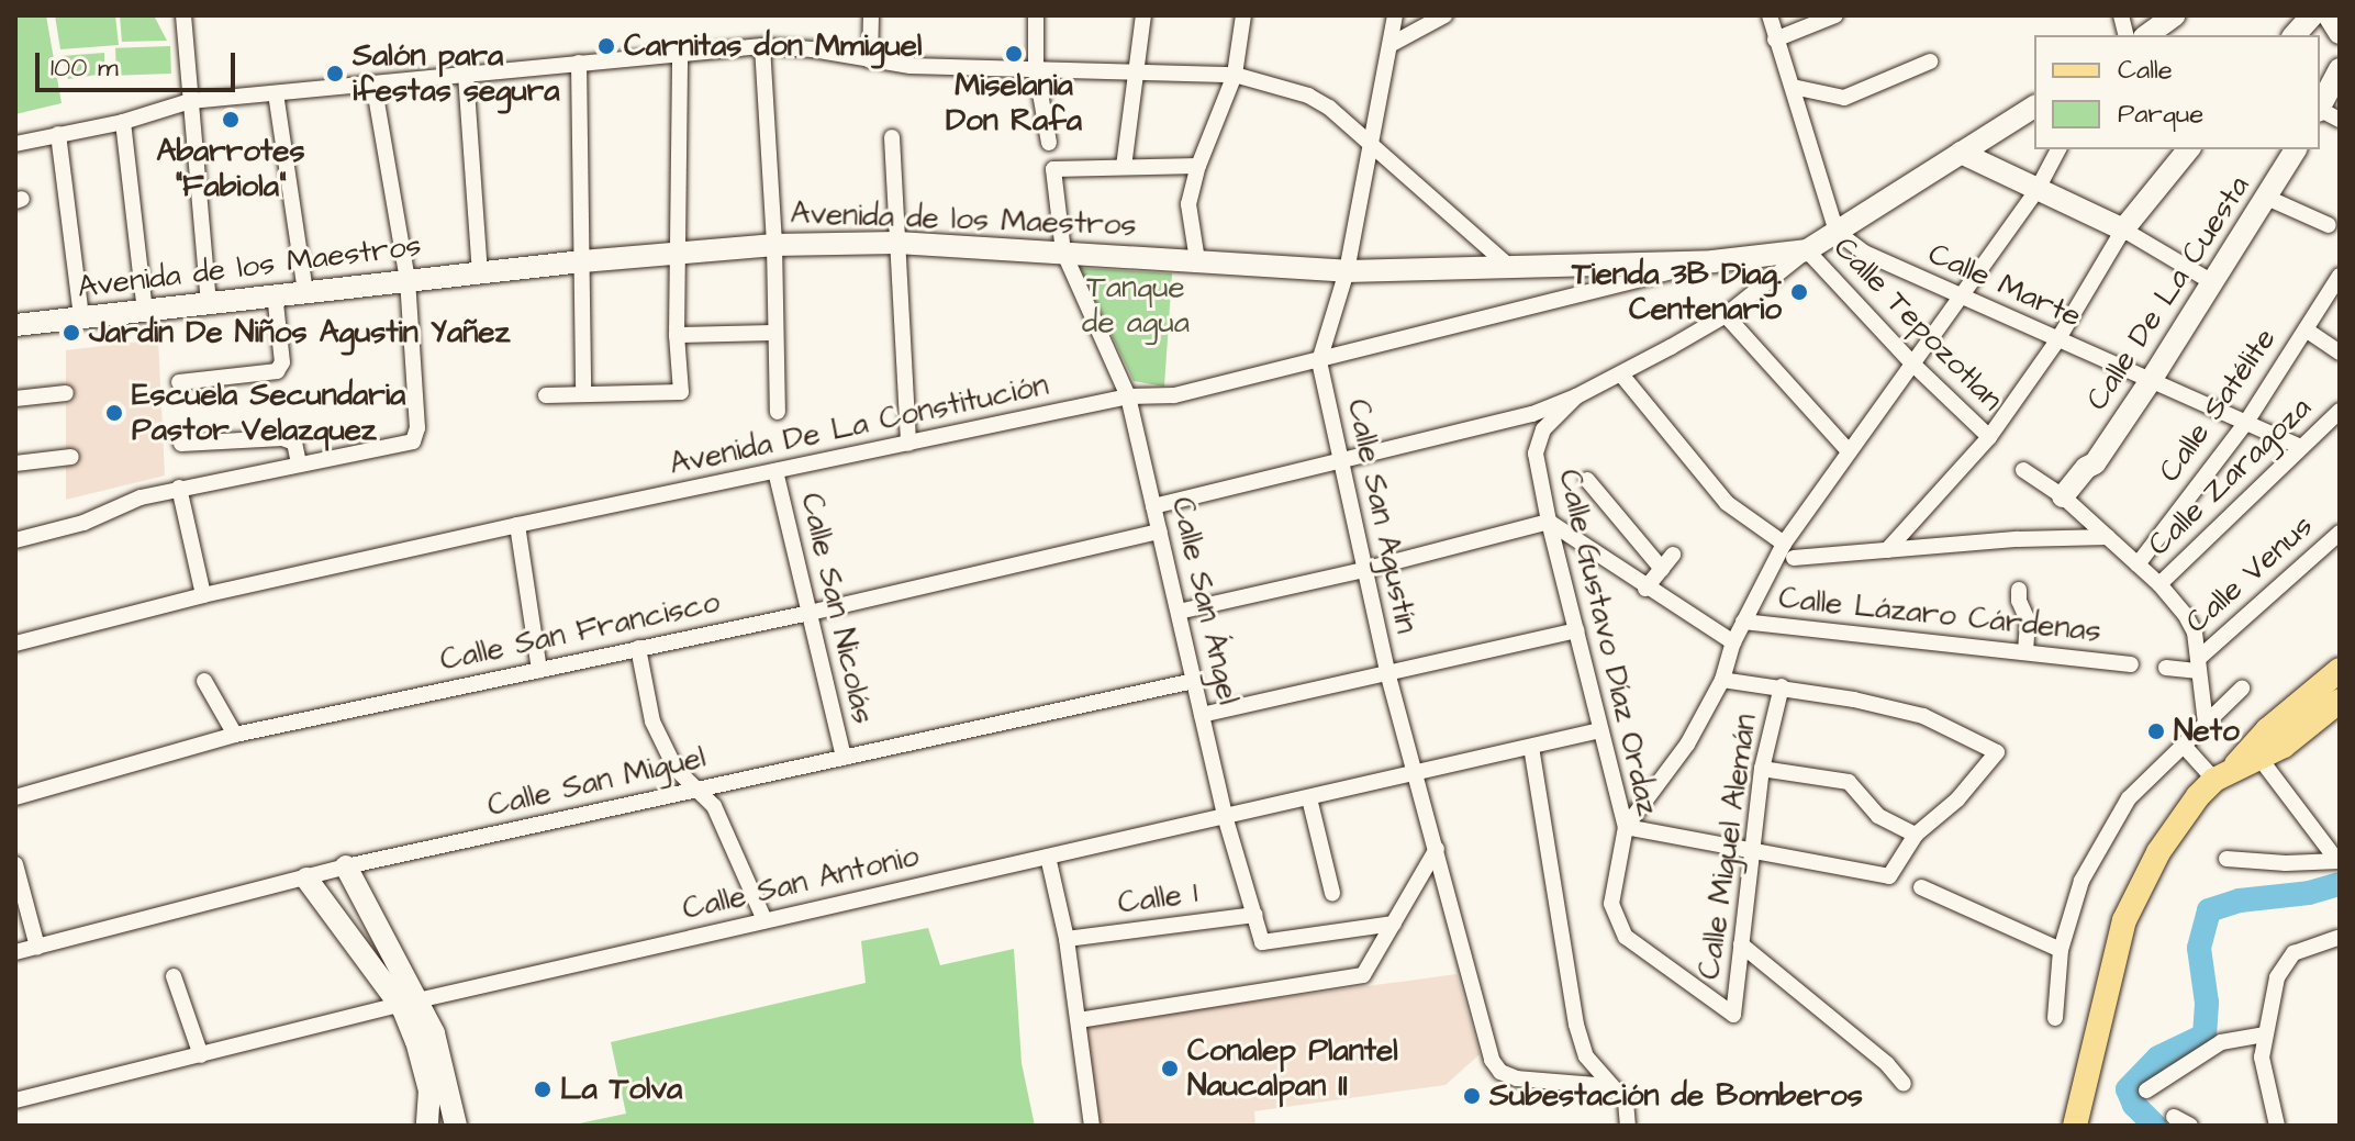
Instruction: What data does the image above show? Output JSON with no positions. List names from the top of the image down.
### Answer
{
  "streets": {
    "main road": ["Avenida de los Maestros", "Calle De La Cuesta"],
    "street": [
      "Calle Marte",
      "Calle Tepozotlan",
      "Calle Satélite",
      "Avenida De La Constitución",
      "Calle Zaragoza",
      "Calle San Agustín",
      "Calle Venus",
      "Calle San Ángel",
      "Calle San Nicolás",
      "Calle Lázaro Cárdenas",
      "Calle San Francisco",
      "Calle Gustavo Díaz Ordaz",
      "Calle San Miguel",
      "Calle Miguel Alemán",
      "Calle San Antonio",
      "Calle 1"
    ]
  },
  "crossings": [
    ["Avenida de los Maestros", "Calle Tepozotlan"],
    ["Avenida de los Maestros", "Avenida De La Constitución"],
    ["Avenida de los Maestros", "Calle San Agustín"],
    ["Avenida de los Maestros", "Calle San Ángel"],
    ["Calle Marte", "Calle De La Cuesta"],
    ["Calle Marte", "Calle Satélite"],
    ["Calle Marte", "Calle Zaragoza"],
    ["Avenida De La Constitución", "Calle San Agustín"],
    ["Avenida De La Constitución", "Calle San Ángel"],
    ["Avenida De La Constitución", "Calle San Nicolás"],
    ["Calle San Agustín", "Calle San Antonio"],
    ["Calle San Ángel", "Calle San Francisco"],
    ["Calle San Ángel", "Calle San Miguel"],
    ["Calle San Ángel", "Calle San Antonio"],
    ["Calle San Ángel", "Calle 1"],
    ["Calle San Nicolás", "Calle San Francisco"],
    ["Calle San Nicolás", "Calle San Miguel"],
    ["Calle Gustavo Díaz Ordaz", "Calle Miguel Alemán"],
    ["Calle Gustavo Díaz Ordaz", "Calle San Antonio"]
  ],
  "parks": ["Tanque de agua"],
  "places": [
    "Carnitas don Mmiguel",
    "Miselania Don Rafa",
    "Salón para ifestas segura",
    "Abarrotes \"Fabiola\"",
    "Tienda 3B Diag. Centenario",
    "Jardin De Niños Agustin Yañez",
    "Escuela Secundaria Pastor Velazquez",
    "Neto",
    "Conalep Plantel Naucalpan II",
    "La Tolva",
    "Subestación de Bomberos"
  ],
  "legend": ["Calle", "Parque"],
  "scale_bar": "100 m"
}
